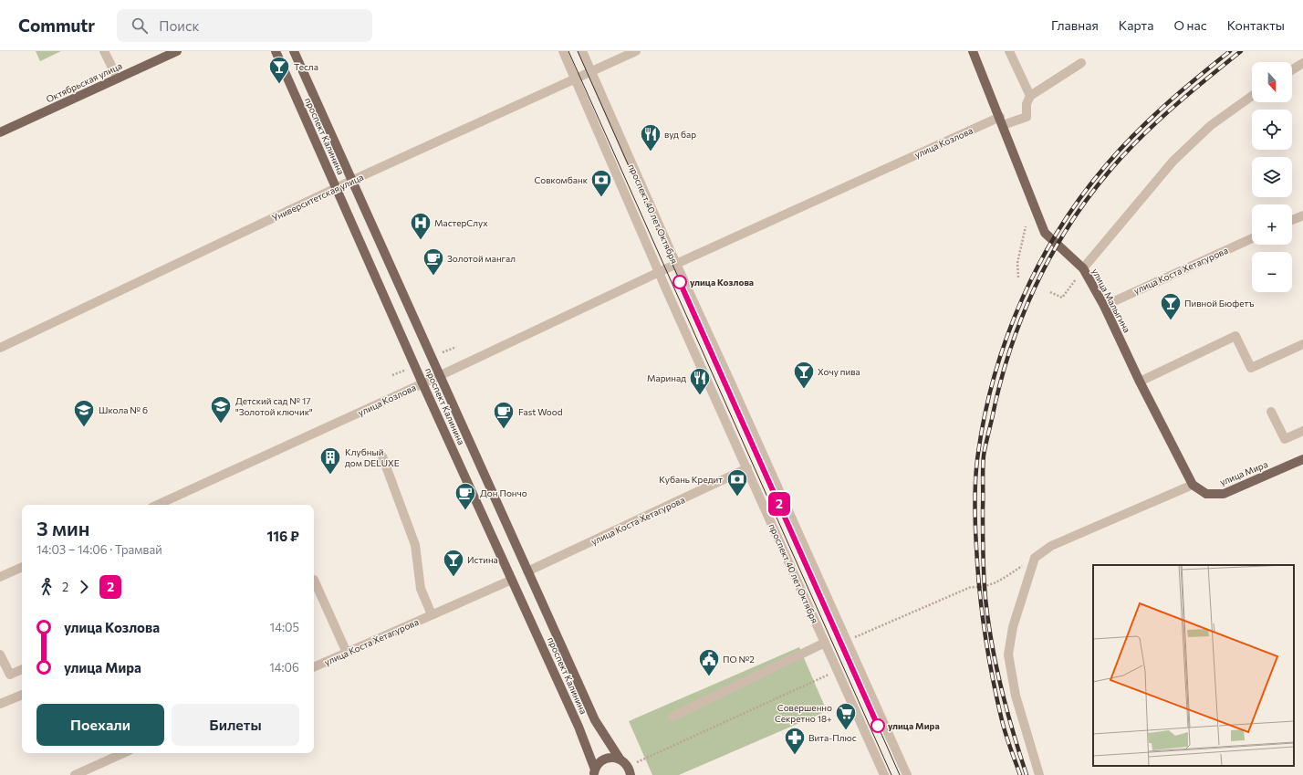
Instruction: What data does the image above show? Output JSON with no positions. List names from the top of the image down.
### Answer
{
  "streets": {
    "main road": [
      "Октябрьская улица",
      "проспект Калинина",
      "улица Малыгина",
      "улица Мира"
    ],
    "street": [
      "улица Козлова",
      "Университетская улица",
      "проспект 40 лет Октября",
      "улица Коста Хетагурова"
    ]
  },
  "crossings": [
    ["проспект Калинина", "улица Козлова"],
    ["проспект Калинина", "Университетская улица"],
    ["проспект Калинина", "улица Коста Хетагурова"],
    ["улица Козлова", "проспект 40 лет Октября"],
    ["улица Козлова", "улица Малыгина"],
    ["Университетская улица", "проспект 40 лет Октября"],
    ["проспект 40 лет Октября", "улица Коста Хетагурова"],
    ["улица Коста Хетагурова", "улица Малыгина"],
    ["улица Малыгина", "улица Мира"]
  ],
  "places": {
    "bar": [
      "Тесла",
      "Пивной Бюфетъ",
      "Хочу пива",
      "Истина"
    ],
    "restaurant": ["вуд бар", "Маринад"],
    "bank": ["Совкомбанк", "Кубань Кредит"],
    "hospital": ["МастерСлух"],
    "cafe": ["Золотой мангал", "Fast Wood", "Дон Пончо"],
    "other": ["улица Козлова", "улица Мира"],
    "school or university": ["Детский сад № 17 \"Золотой ключик\"", "Школа № 6"],
    "building": ["Клубный дом DELUXE"],
    "public building": ["ПО №2"],
    "supermarket": ["Совершенно Секретно 18+"],
    "pharmacy": ["Вита-Плюс"]
  },
  "lines": ["tram line 2"],
  "north": "bottom",
  "page": {
    "header": "Commutr",
    "search": "Поиск",
    "nav": [
      "Главная",
      "Карта",
      "О нас",
      "Контакты"
    ],
    "on_map": "2",
    "map_buttons": ["+", "−"],
    "heading": ["3 мин", "14:03 – 14:06 · Трамвай", "116 ₽"],
    "legs": ["2", "2"],
    "list": [
      {
        "name": "улица Козлова",
        "value": "14:05"
      },
      {
        "name": "улица Мира",
        "value": "14:06"
      }
    ],
    "buttons": ["Поехали", "Билеты"]
  }
}
